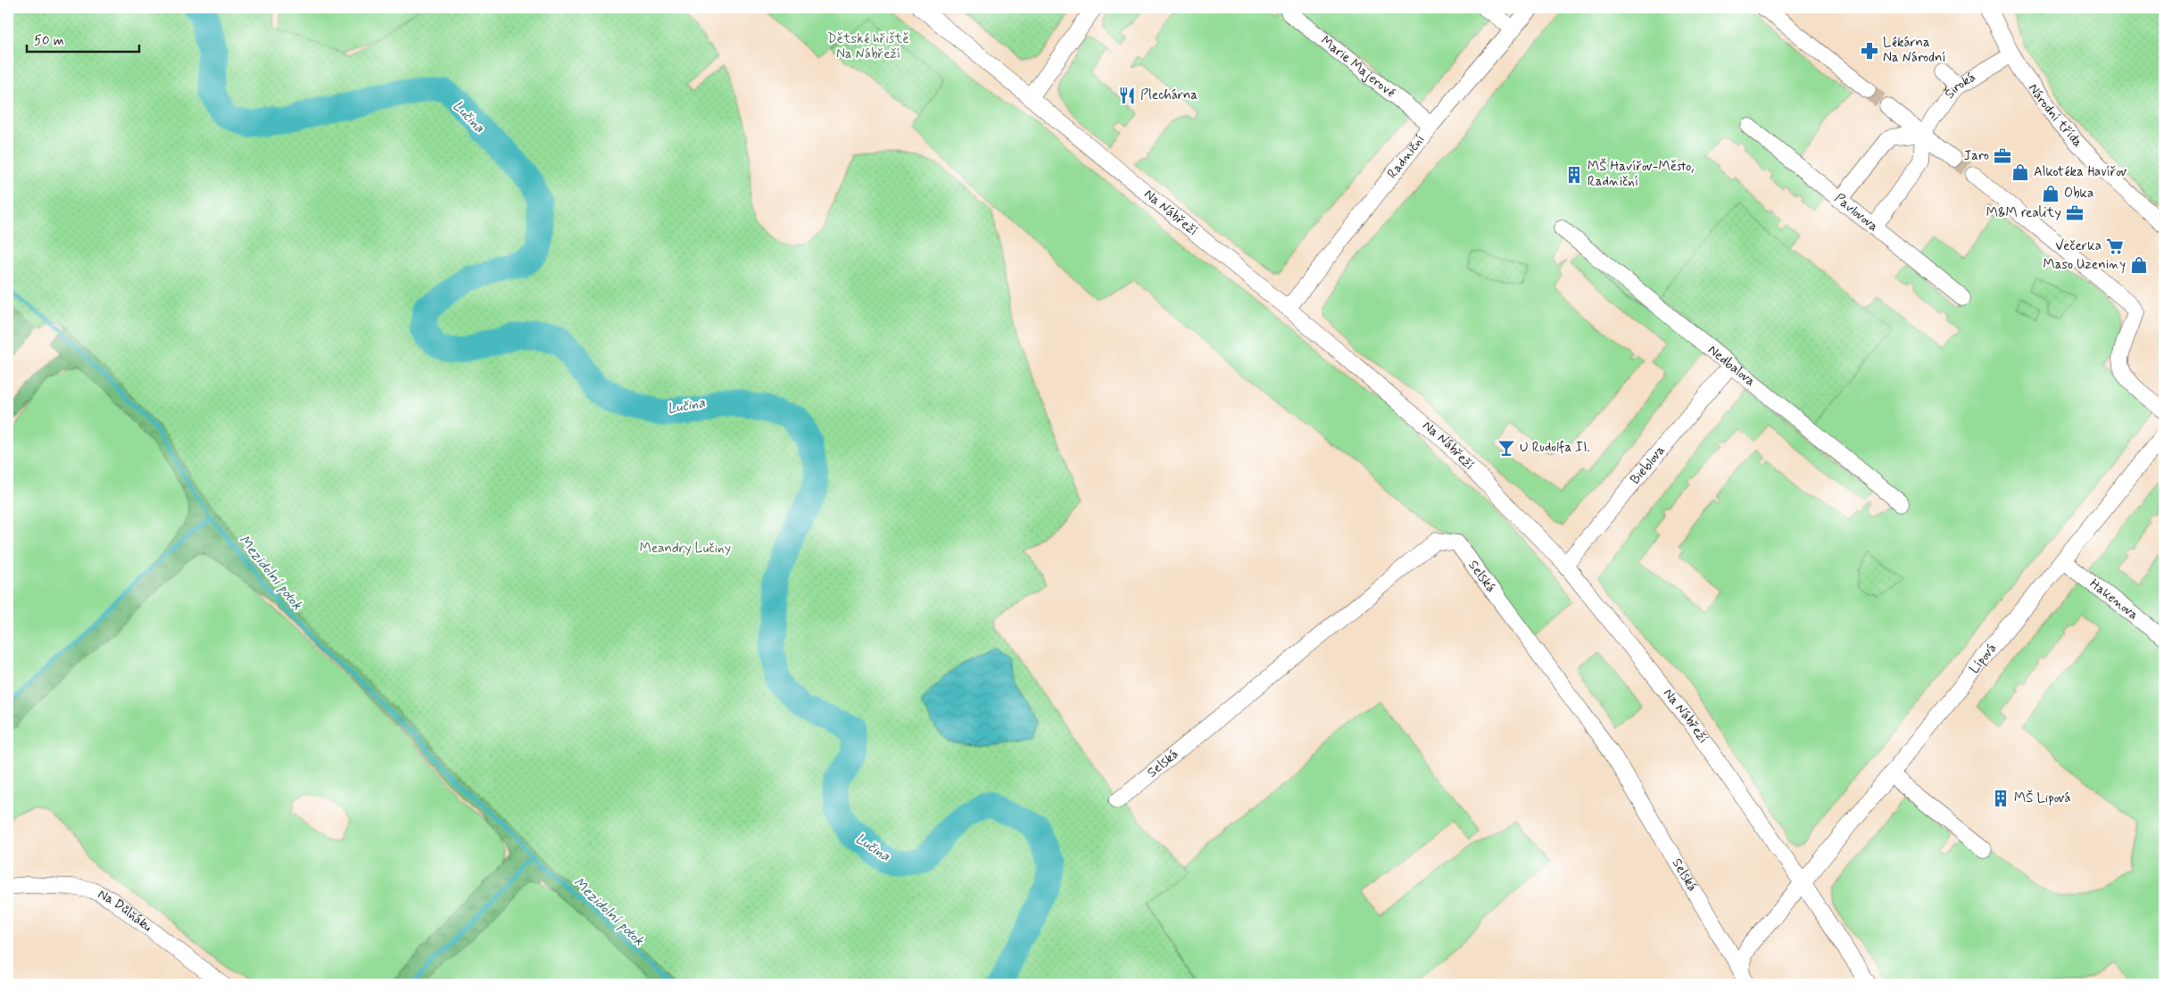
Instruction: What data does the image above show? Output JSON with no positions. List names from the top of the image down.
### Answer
{
  "streets": {
    "street": [
      "Marie Majerové",
      "Široká",
      "Národní třída",
      "Radniční",
      "Pavlovova",
      "Na Nábřeží",
      "Nedbalova",
      "Bieblova",
      "Selská",
      "Hakenova",
      "Lípová",
      "Na Důlňáku"
    ]
  },
  "crossings": [
    ["Marie Majerové", "Radniční"],
    ["Široká", "Národní třída"],
    ["Radniční", "Na Nábřeží"],
    ["Na Nábřeží", "Bieblova"],
    ["Na Nábřeží", "Selská"],
    ["Na Nábřeží", "Lípová"],
    ["Nedbalova", "Bieblova"],
    ["Selská", "Lípová"],
    ["Hakenova", "Lípová"]
  ],
  "water": ["Lučina", "Mezidolní potok"],
  "parks": ["Dětské hřiště Na Nábřeží", "Meandry Lučiny"],
  "places": {
    "pharmacy": ["Lékárna Na Národní"],
    "restaurant": ["Plechárna"],
    "office": ["Jaro", "M&M reality"],
    "shop": ["Alkotéka Havířov", "Obka", "Maso Uzeniny"],
    "building": ["MŠ Havířov-Město, Radniční", "MŠ Lipová"],
    "supermarket": ["Večerka"],
    "bar": ["U Rudolfa II."]
  },
  "scale_bar": "50 m"
}
